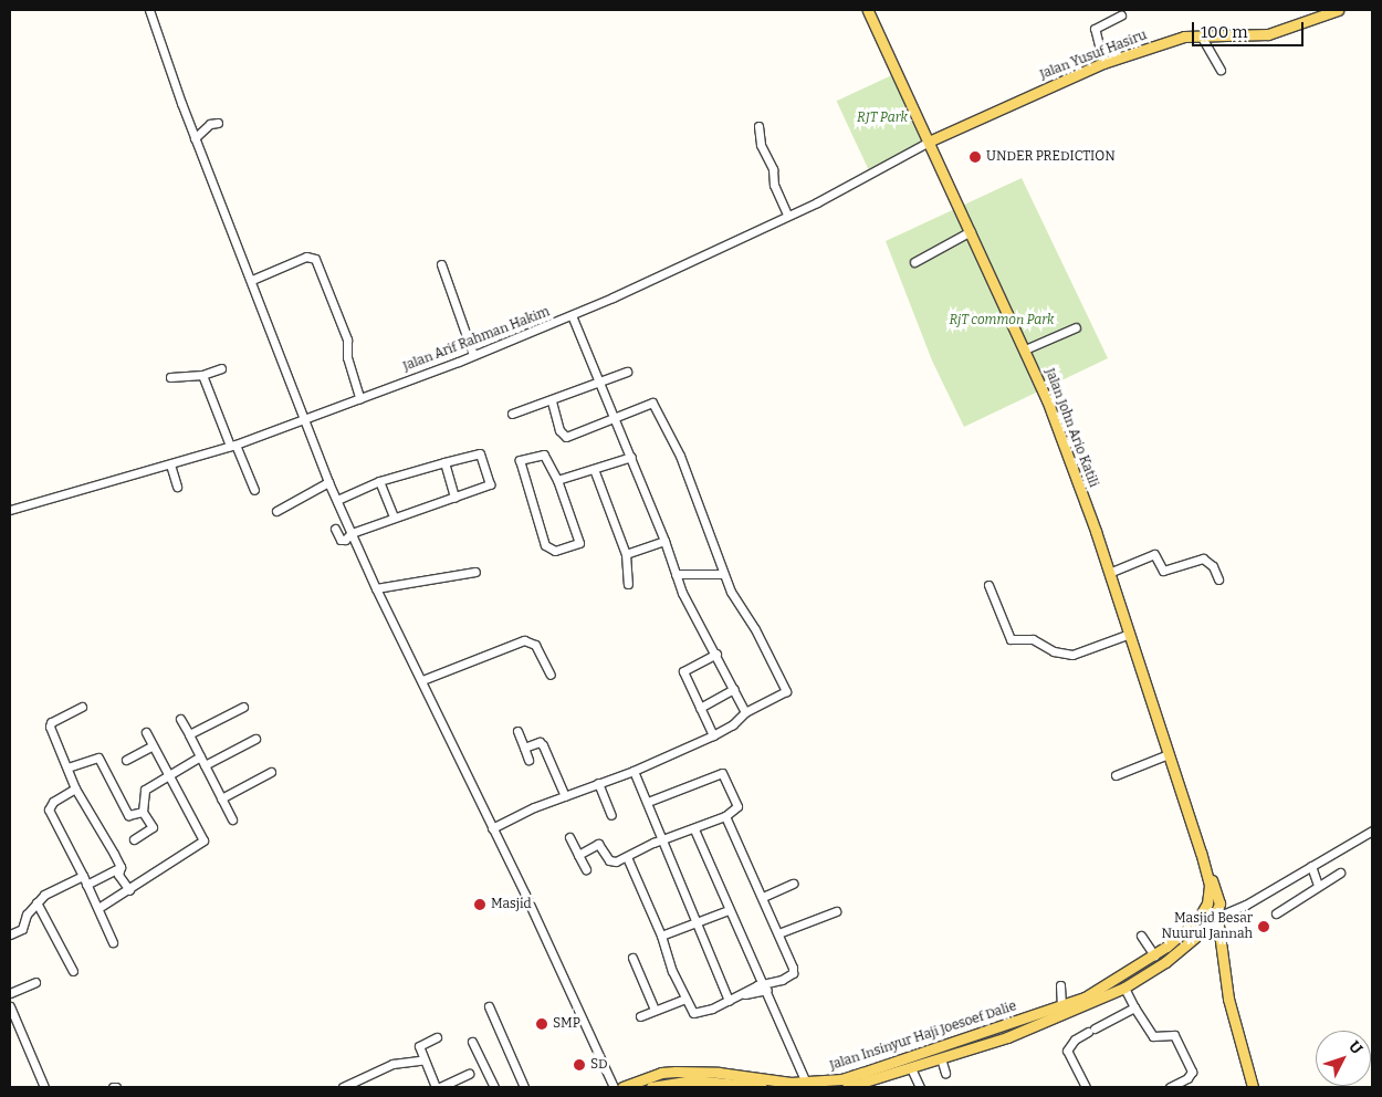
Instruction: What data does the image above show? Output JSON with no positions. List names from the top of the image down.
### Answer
{
  "streets": {
    "main road": ["Jalan Yusuf Hasiru", "Jalan John Ario Katili", "Jalan Insinyur Haji Joesoef Dalie"],
    "street": ["Jalan Arif Rahman Hakim"]
  },
  "crossings": [
    ["Jalan Yusuf Hasiru", "Jalan Arif Rahman Hakim"],
    ["Jalan Yusuf Hasiru", "Jalan John Ario Katili"],
    ["Jalan Arif Rahman Hakim", "Jalan John Ario Katili"],
    ["Jalan John Ario Katili", "Jalan Insinyur Haji Joesoef Dalie"]
  ],
  "parks": ["RJT Park", "RjT common Park"],
  "places": [
    "UNDER PREDICTION",
    "Masjid",
    "Masjid Besar Nuurul Jannah",
    "SMP",
    "SD"
  ],
  "scale_bar": "100 m",
  "north": "top right"
}
